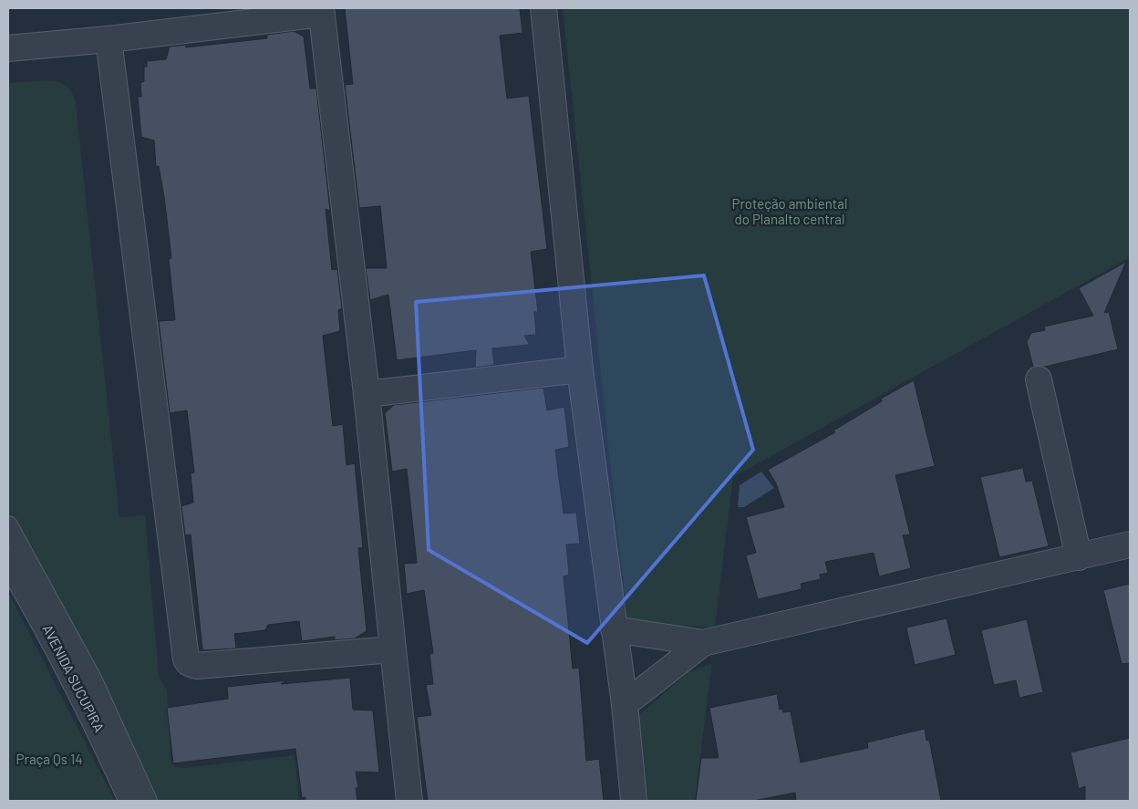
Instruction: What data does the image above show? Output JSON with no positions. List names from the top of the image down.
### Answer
{
  "streets": {
    "street": ["AVENIDA SUCUPIRA"]
  },
  "parks": ["Proteção ambiental do Planalto central", "Praça Qs 14"]
}
